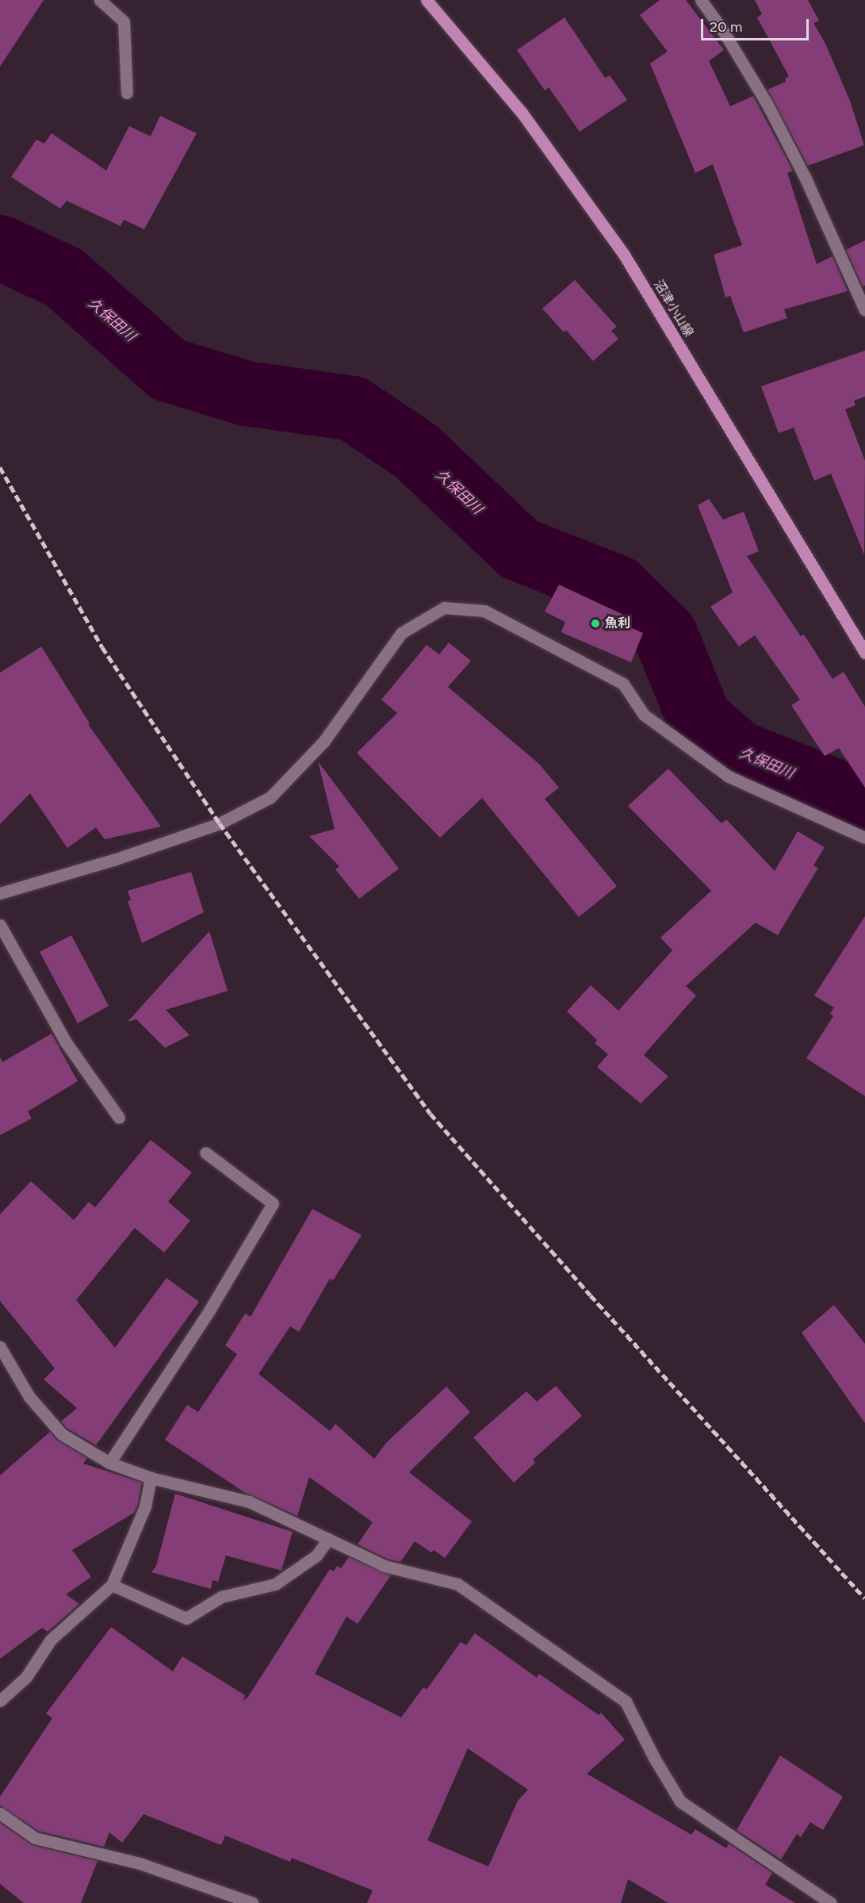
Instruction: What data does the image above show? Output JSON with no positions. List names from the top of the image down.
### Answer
{
  "streets": {
    "main road": ["沼津小山線"]
  },
  "water": ["久保田川"],
  "places": ["魚利"],
  "scale_bar": "20 m"
}
